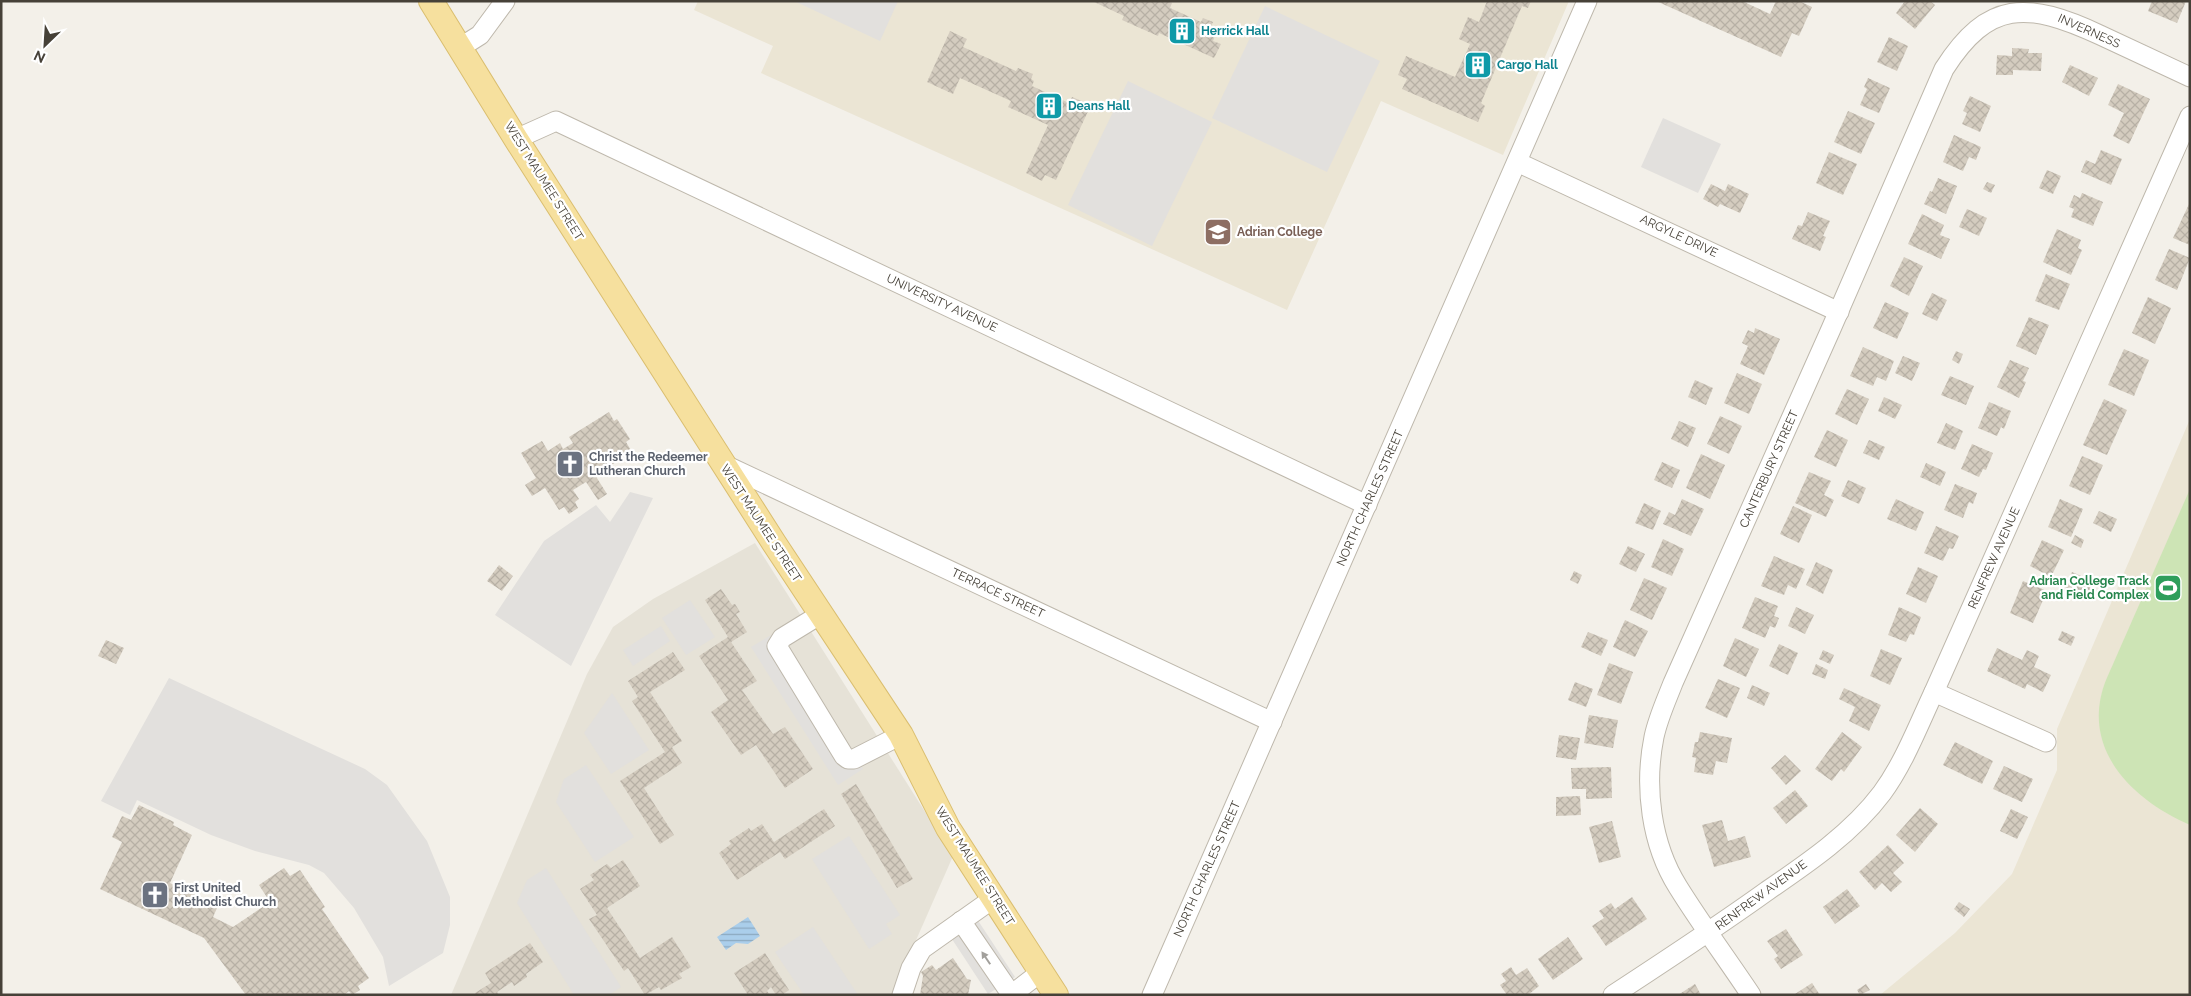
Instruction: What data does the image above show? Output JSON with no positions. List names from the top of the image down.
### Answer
{
  "streets": {
    "main road": ["WEST MAUMEE STREET"],
    "street": [
      "INVERNESS",
      "ARGYLE DRIVE",
      "UNIVERSITY AVENUE",
      "CANTERBURY STREET",
      "NORTH CHARLES STREET",
      "RENFREW AVENUE",
      "TERRACE STREET"
    ]
  },
  "crossings": [
    ["INVERNESS", "CANTERBURY STREET"],
    ["WEST MAUMEE STREET", "UNIVERSITY AVENUE"],
    ["WEST MAUMEE STREET", "TERRACE STREET"],
    ["ARGYLE DRIVE", "CANTERBURY STREET"],
    ["ARGYLE DRIVE", "NORTH CHARLES STREET"],
    ["UNIVERSITY AVENUE", "NORTH CHARLES STREET"],
    ["CANTERBURY STREET", "RENFREW AVENUE"],
    ["NORTH CHARLES STREET", "TERRACE STREET"]
  ],
  "places": {
    "building": ["Herrick Hall", "Cargo Hall", "Deans Hall"],
    "school or university": ["Adrian College"],
    "church": ["Christ the Redeemer Lutheran Church", "First United Methodist Church"],
    "sports": ["Adrian College Track and Field Complex"]
  },
  "north": "bottom left"
}
